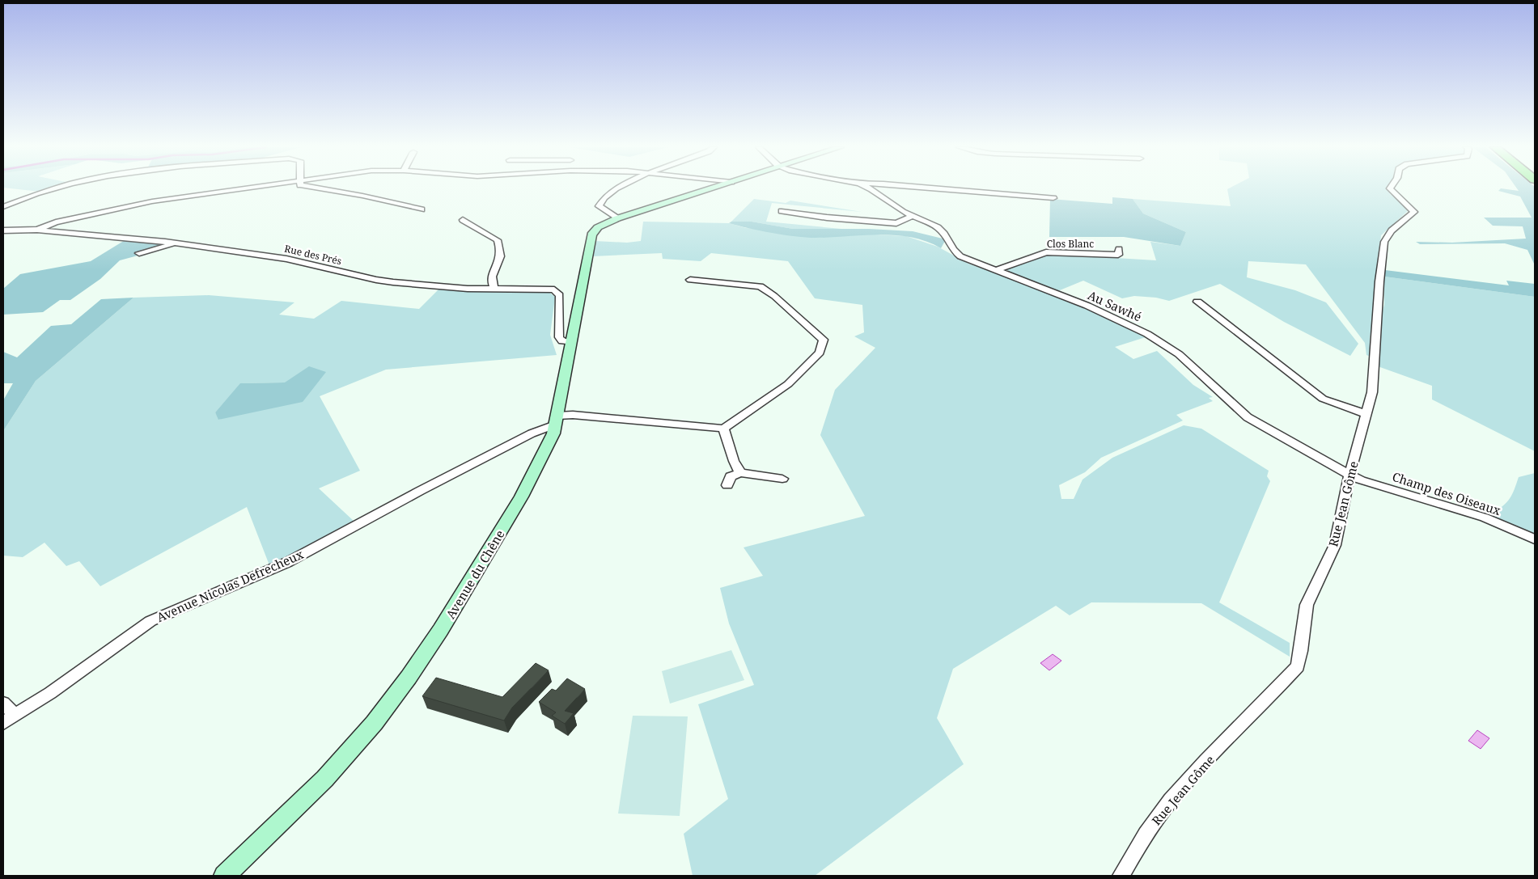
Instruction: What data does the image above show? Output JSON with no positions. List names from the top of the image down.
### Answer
{
  "streets": {
    "main road": ["Avenue du Chêne"],
    "street": [
      "Clos Blanc",
      "Rue des Prés",
      "Au Sawhé",
      "Champ des Oiseaux",
      "Rue Jean Gôme",
      "Avenue Nicolas Defrecheux"
    ]
  },
  "crossings": [
    ["Clos Blanc", "Au Sawhé"],
    ["Rue des Prés", "Avenue du Chêne"],
    ["Au Sawhé", "Champ des Oiseaux"],
    ["Au Sawhé", "Rue Jean Gôme"],
    ["Champ des Oiseaux", "Rue Jean Gôme"],
    ["Avenue du Chêne", "Avenue Nicolas Defrecheux"]
  ]
}
